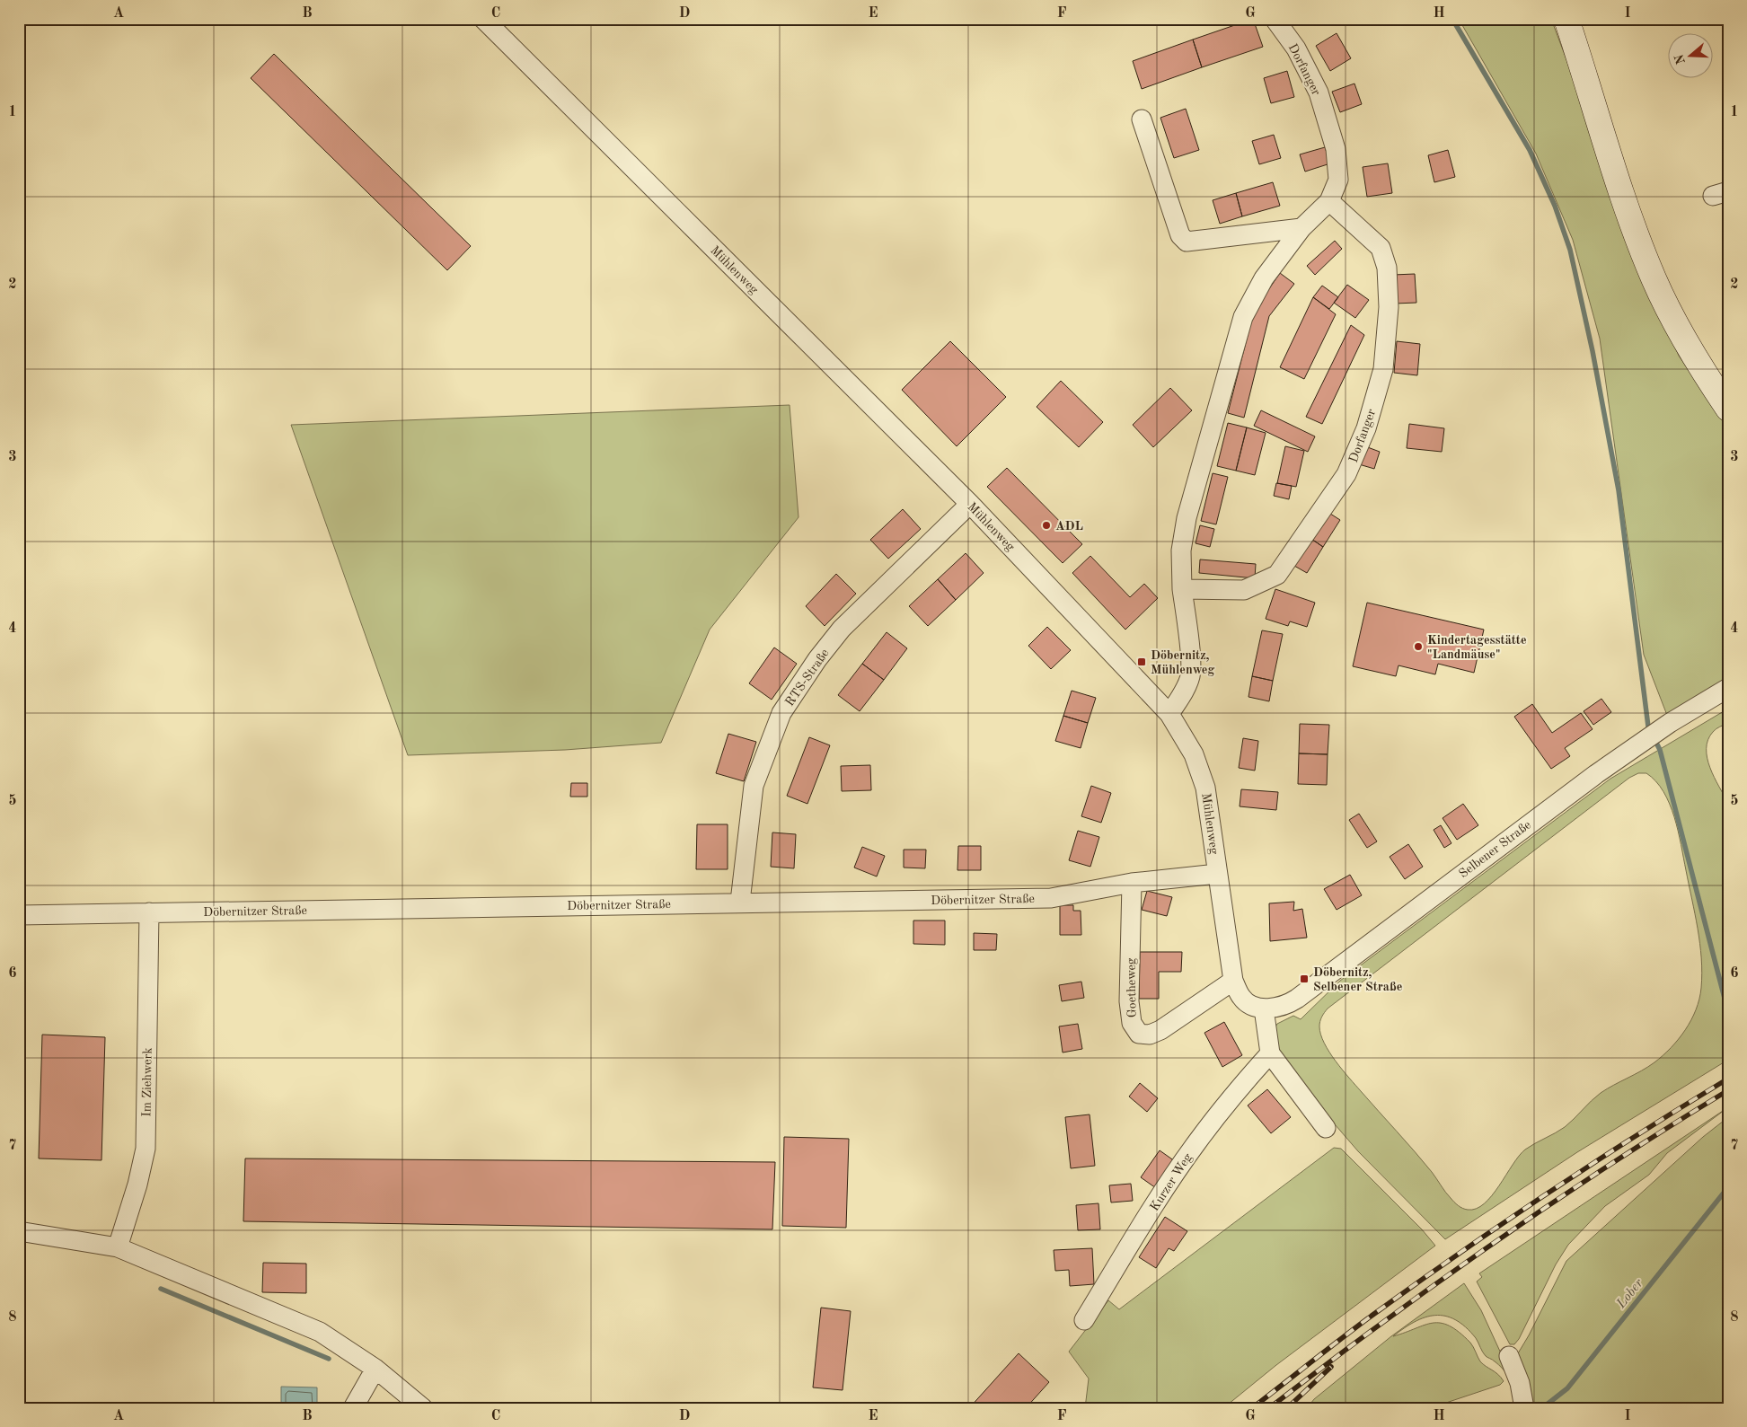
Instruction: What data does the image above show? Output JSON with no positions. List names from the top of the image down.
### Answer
{
  "streets": {
    "street": [
      "Dorfanger",
      "Mühlenweg",
      "RTS-Straße",
      "Selbener Straße",
      "Döbernitzer Straße",
      "Goetheweg",
      "Im Ziehwerk",
      "Kurzer Weg"
    ]
  },
  "crossings": [
    ["Dorfanger", "Mühlenweg"],
    ["Mühlenweg", "RTS-Straße"],
    ["Mühlenweg", "Selbener Straße"],
    ["Mühlenweg", "Döbernitzer Straße"],
    ["Mühlenweg", "Goetheweg"],
    ["RTS-Straße", "Döbernitzer Straße"],
    ["Döbernitzer Straße", "Goetheweg"],
    ["Döbernitzer Straße", "Im Ziehwerk"]
  ],
  "water": ["Lober"],
  "places": {
    "other": ["ADL", "Kindertagesstätte \"Landmäuse\""],
    "transit": ["Döbernitz, Mühlenweg", "Döbernitz, Selbener Straße"]
  },
  "north": "left",
  "grid": {
    "columns": [
      "A",
      "B",
      "C",
      "D",
      "E",
      "F",
      "G",
      "H",
      "I"
    ],
    "rows": [
      "1",
      "2",
      "3",
      "4",
      "5",
      "6",
      "7",
      "8"
    ]
  }
}
